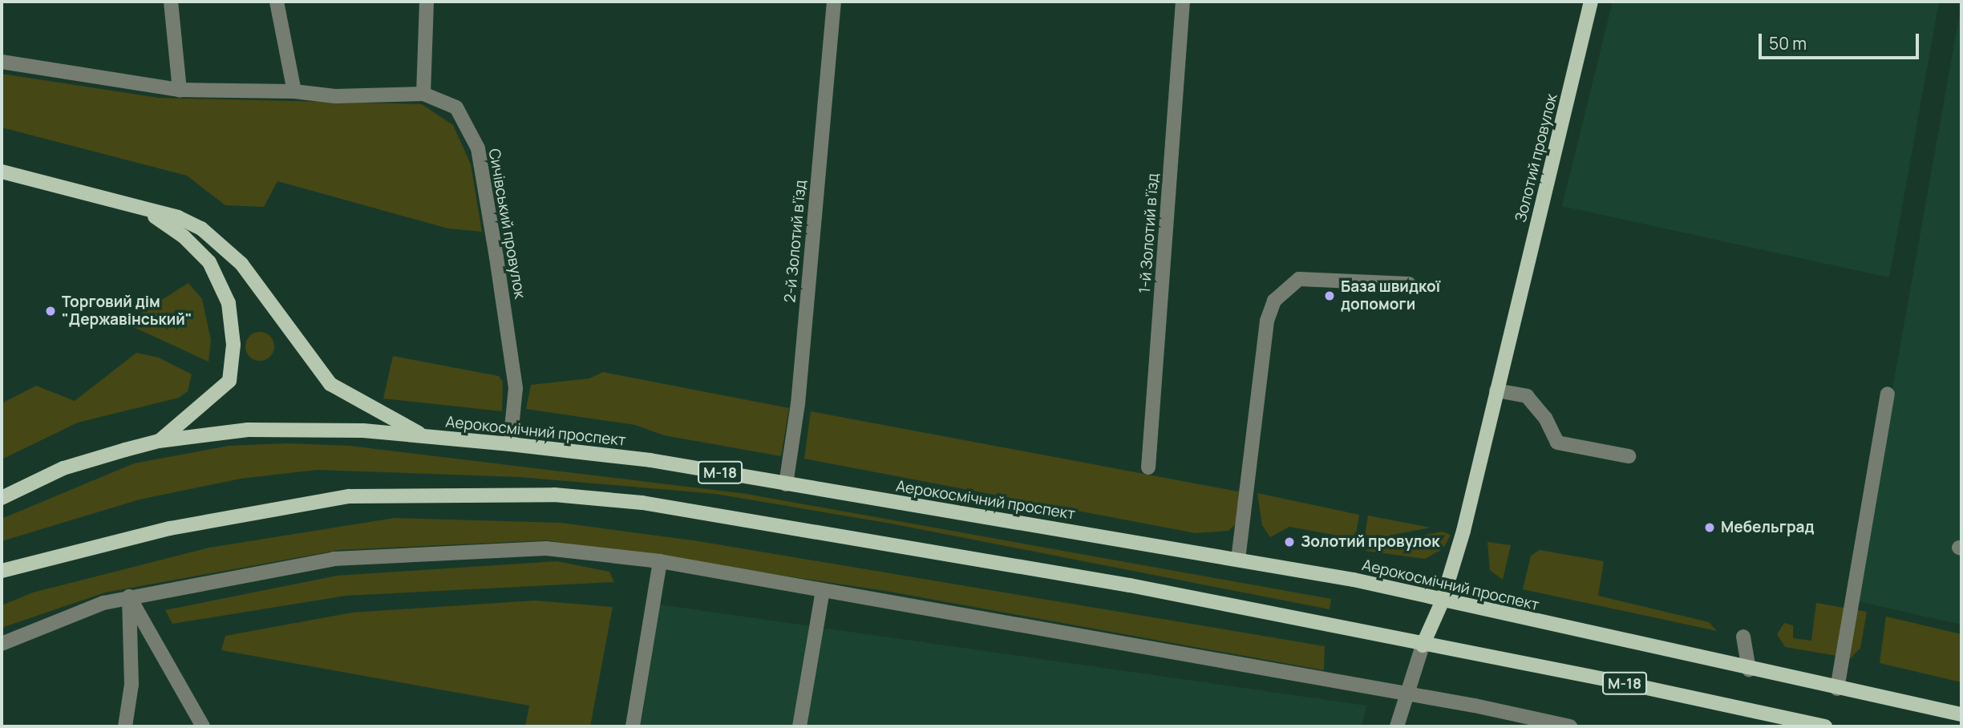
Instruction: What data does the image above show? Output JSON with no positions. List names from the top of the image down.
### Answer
{
  "streets": {
    "main road": ["Золотий провулок", "Аерокосмічний проспект", "М-18"],
    "street": ["Сичівський провулок", "1-й Золотий в’їзд", "2-й Золотий в’їзд"]
  },
  "crossings": [
    ["Золотий провулок", "Аерокосмічний проспект"],
    ["Золотий провулок", "М-18"],
    ["Сичівський провулок", "Аерокосмічний проспект"],
    ["2-й Золотий в’їзд", "Аерокосмічний проспект"]
  ],
  "places": [
    "База швидкої допомоги",
    "Торговий дім \"Державінський\"",
    "Мебельград",
    "Золотий провулок"
  ],
  "scale_bar": "50 m"
}
